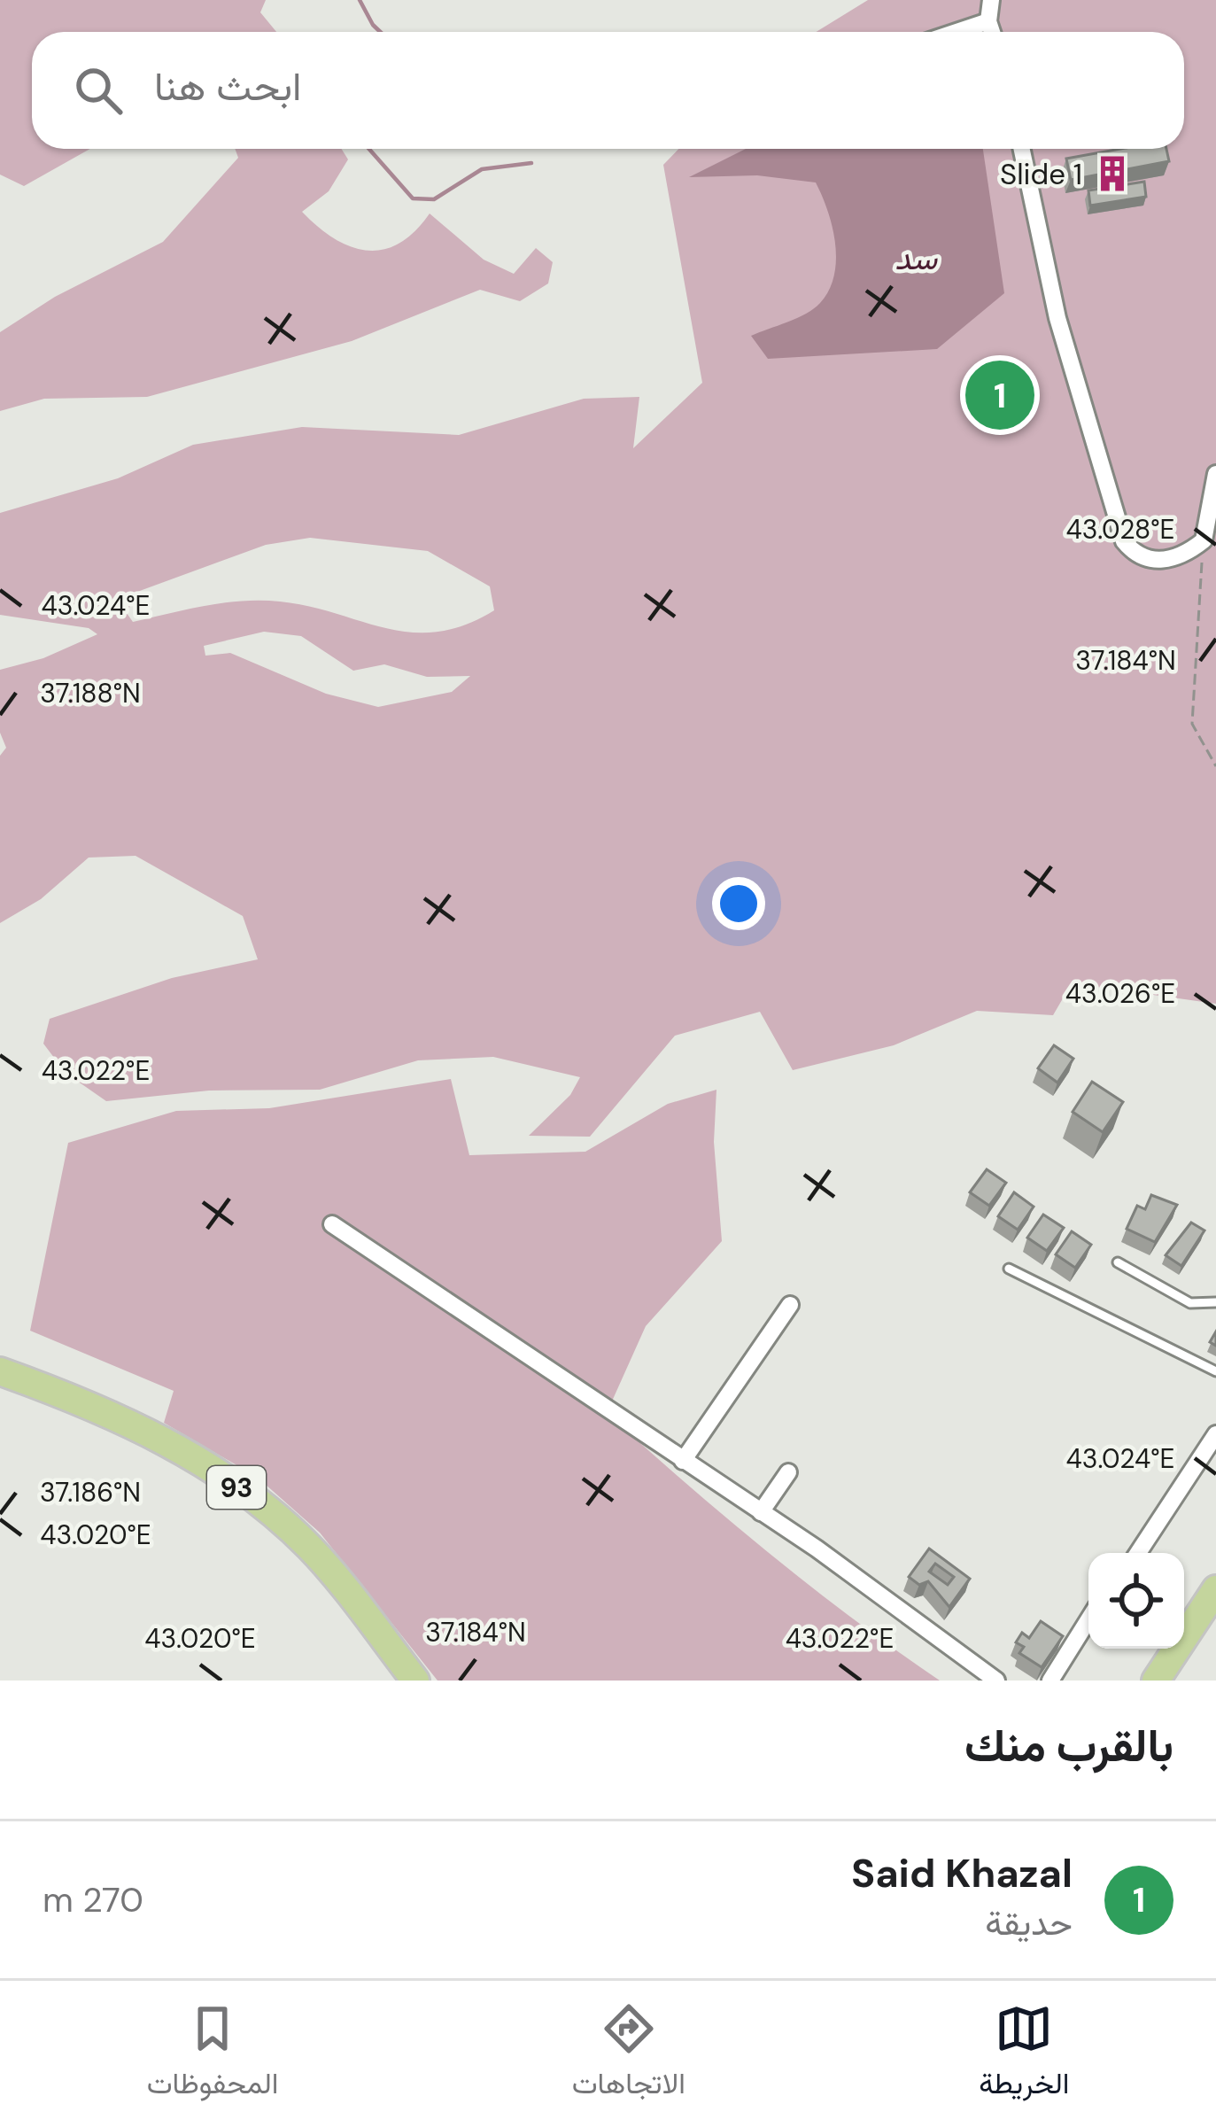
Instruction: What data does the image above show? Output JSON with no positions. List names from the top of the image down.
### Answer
{
  "streets": {
    "main road": ["93"]
  },
  "water": ["سد"],
  "places": {
    "building": ["Slide 1"]
  },
  "page": {
    "search": "ابحث هنا",
    "pins": "1",
    "heading": "بالقرب منك",
    "list": [
      {
        "mark": "1",
        "name": "Said Khazal",
        "note": "حديقة",
        "value": "270 m"
      }
    ],
    "nav": ["الخريطة", "الاتجاهات", "المحفوظات"]
  },
  "coordinates": [
    "43.028°E",
    "43.024°E",
    "37.184°N",
    "37.188°N",
    "43.026°E",
    "43.022°E",
    "37.186°N",
    "43.020°E"
  ]
}
